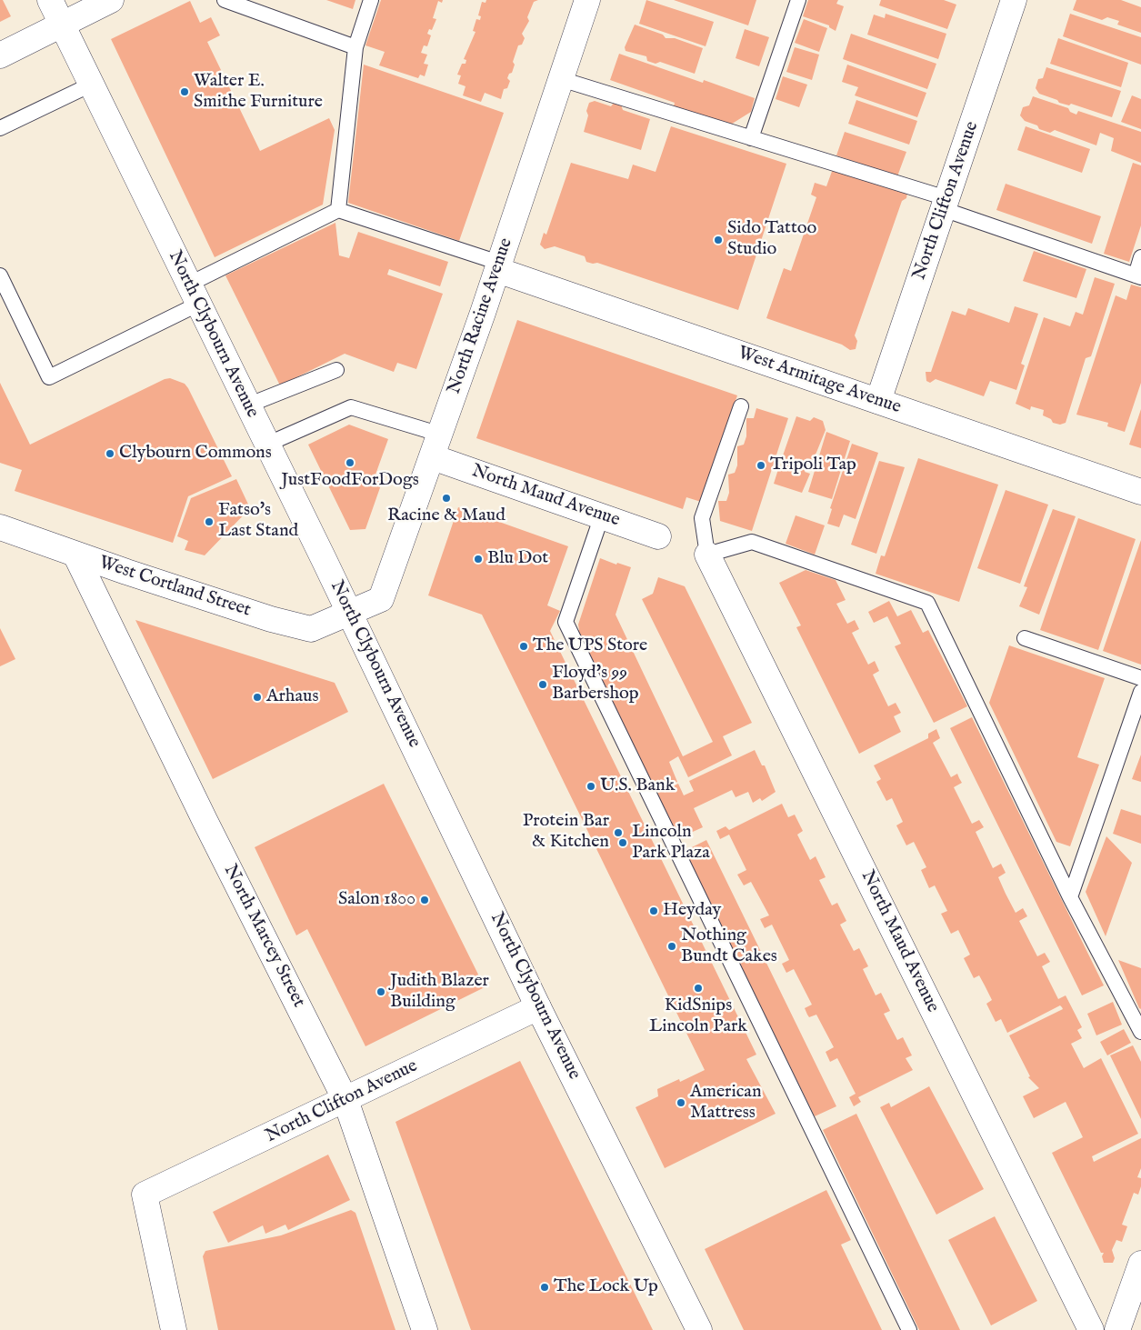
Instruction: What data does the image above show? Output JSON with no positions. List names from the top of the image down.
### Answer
{
  "streets": {
    "street": [
      "North Clifton Avenue",
      "North Racine Avenue",
      "North Clybourn Avenue",
      "West Armitage Avenue",
      "North Maud Avenue",
      "West Cortland Street",
      "North Marcey Street"
    ]
  },
  "crossings": [
    ["North Clifton Avenue", "North Clybourn Avenue"],
    ["North Clifton Avenue", "West Armitage Avenue"],
    ["North Clifton Avenue", "North Marcey Street"],
    ["North Racine Avenue", "North Clybourn Avenue"],
    ["North Racine Avenue", "West Armitage Avenue"],
    ["North Racine Avenue", "North Maud Avenue"],
    ["North Racine Avenue", "West Cortland Street"],
    ["North Clybourn Avenue", "West Cortland Street"],
    ["West Cortland Street", "North Marcey Street"]
  ],
  "places": [
    "Walter E. Smithe Furniture",
    "Sido Tattoo Studio",
    "Clybourn Commons",
    "JustFoodForDogs",
    "Tripoli Tap",
    "Racine & Maud",
    "Fatso's Last Stand",
    "Blu Dot",
    "The UPS Store",
    "Floyd's 99 Barbershop",
    "Arhaus",
    "U.S. Bank",
    "Protein Bar & Kitchen",
    "Lincoln Park Plaza",
    "Salon 1800",
    "Heyday",
    "Nothing Bundt Cakes",
    "KidSnips Lincoln Park",
    "Judith Blazer Building",
    "American Mattress",
    "The Lock Up"
  ]
}
